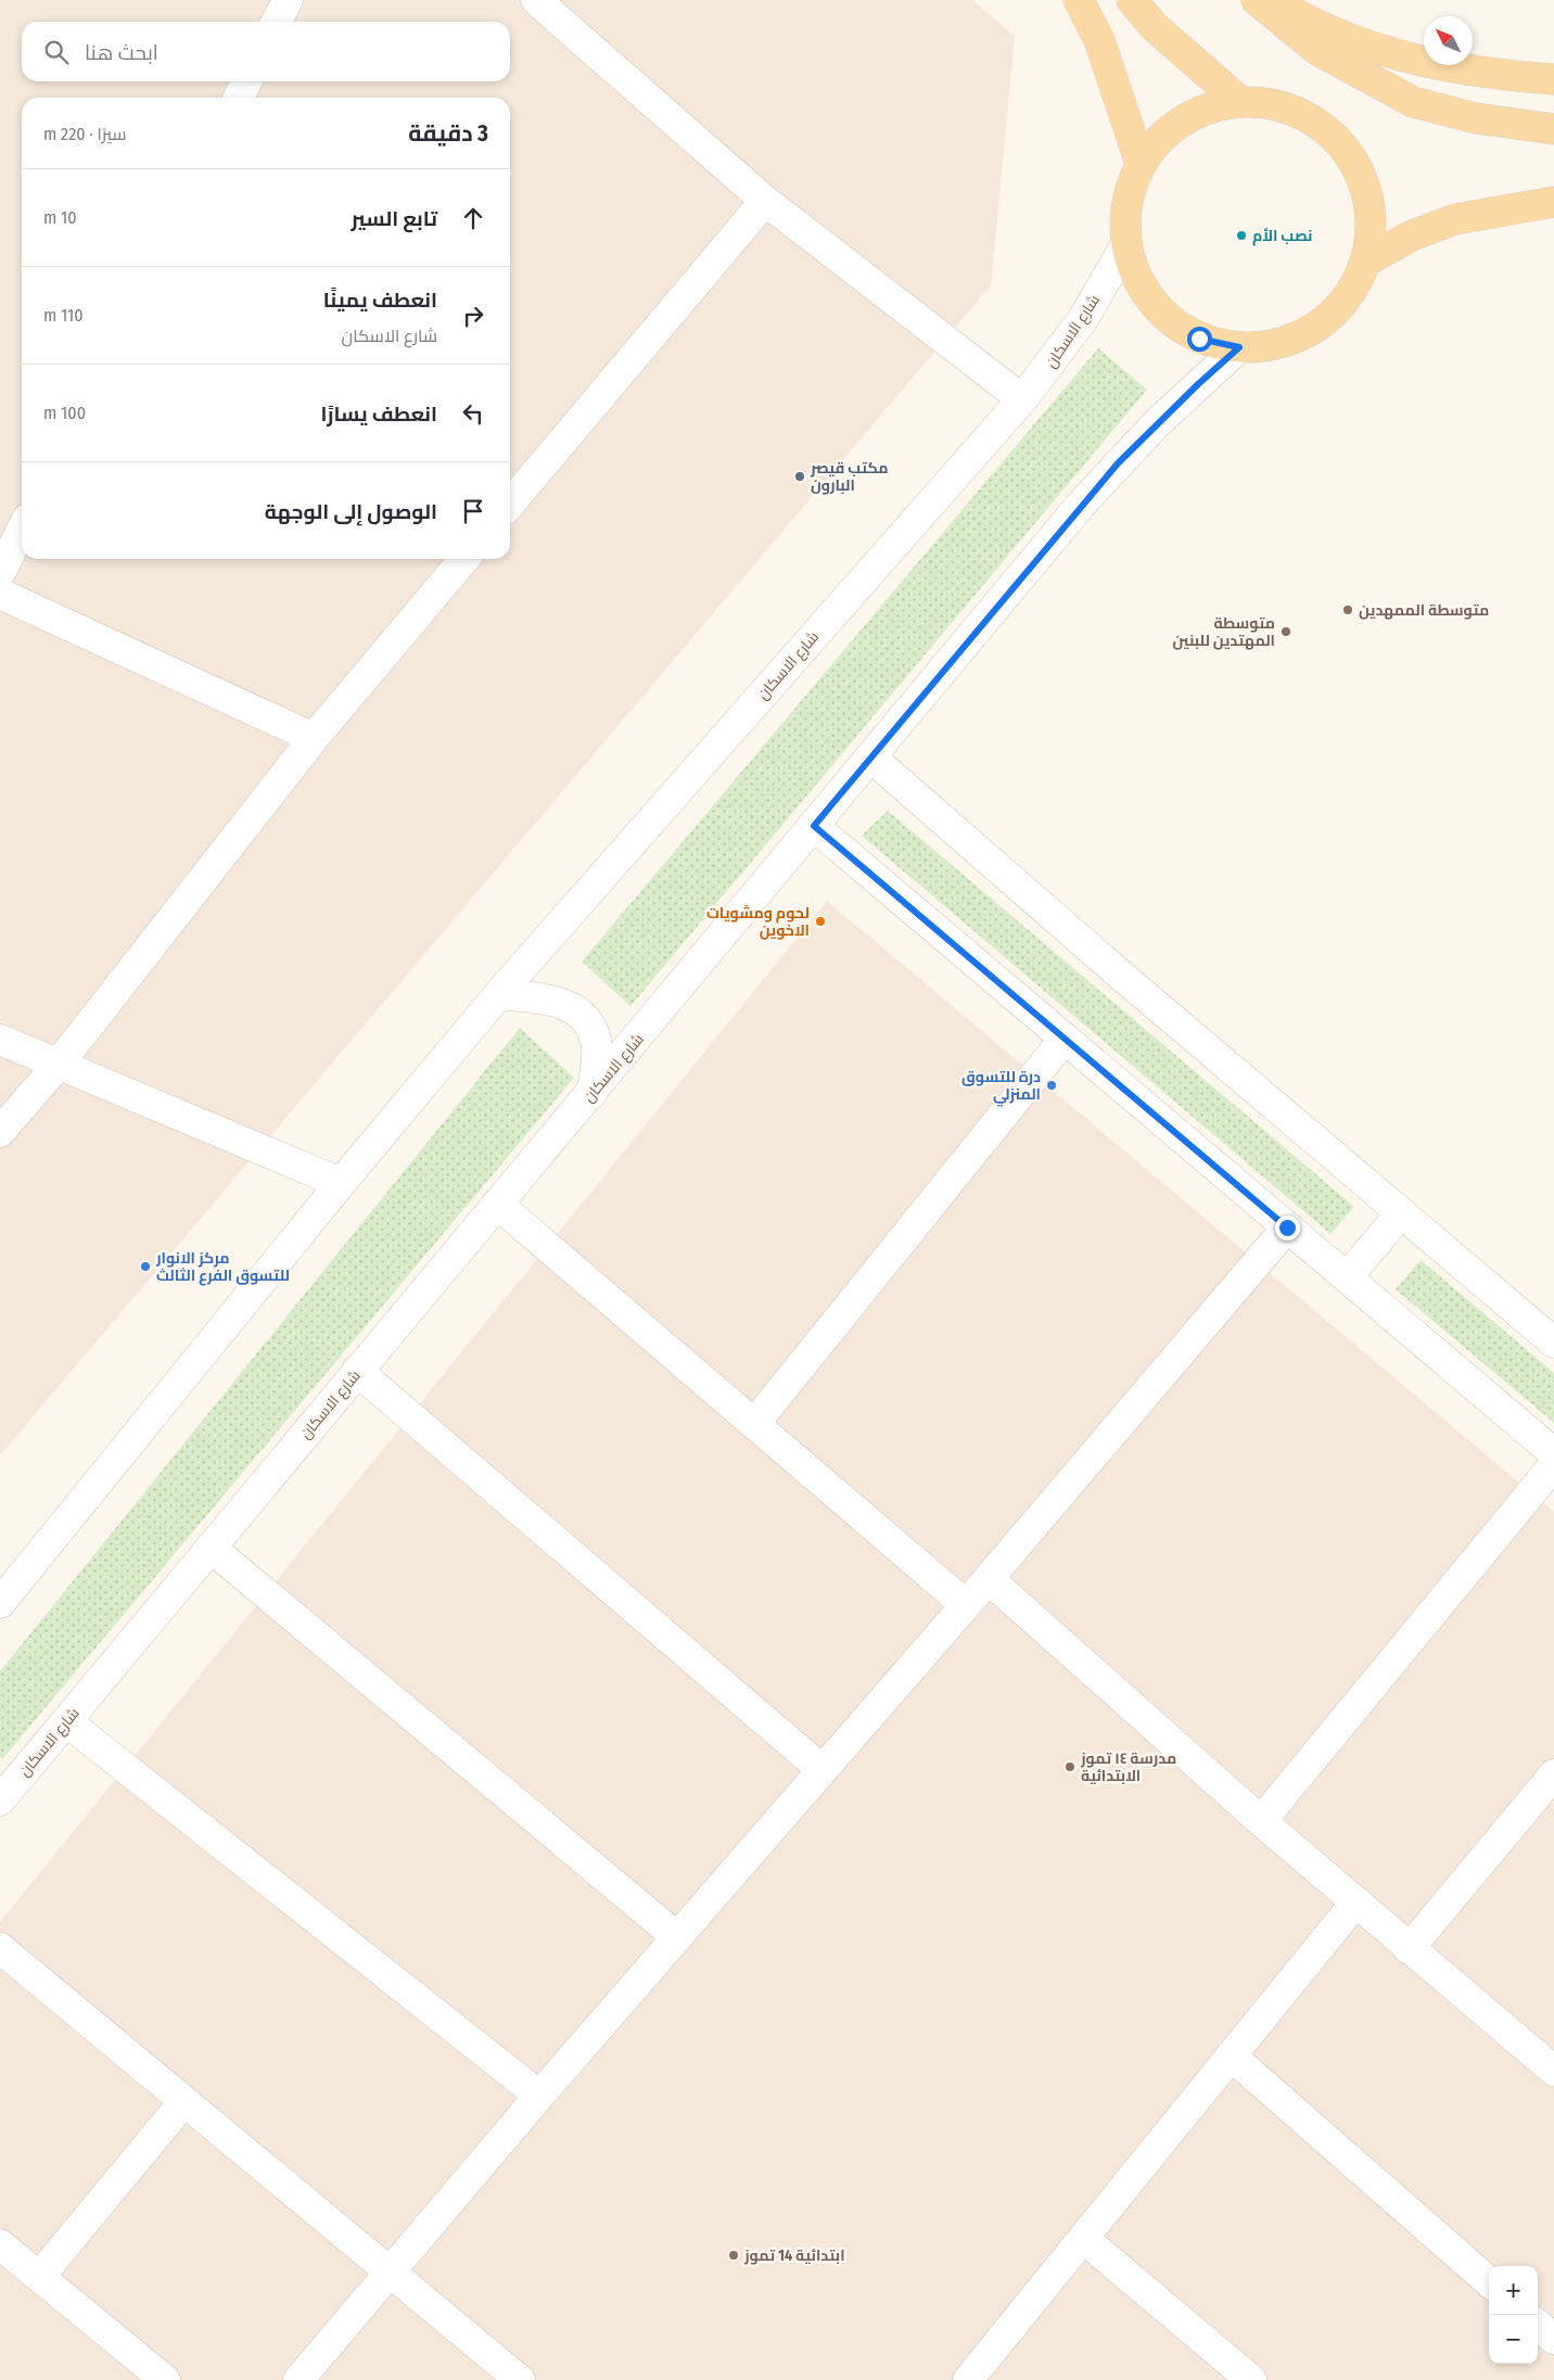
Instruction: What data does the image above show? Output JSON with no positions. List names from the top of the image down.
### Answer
{
  "streets": {
    "street": ["شارع الاسكان"]
  },
  "places": [
    "نصب الأم",
    "مكتب قيصر البارون",
    "متوسطة الممهدين",
    "متوسطة المهتدين للبنين",
    "لحوم ومشويات الاخوين",
    "درة للتسوق المنزلي",
    "مركز الانوار للتسوق الفرع الثالث",
    "مدرسة ١٤ تموز الابتدائية",
    "ابتدائية 14 تموز"
  ],
  "north": "top left",
  "page": {
    "search": "ابحث هنا",
    "heading": ["3 دقيقة", "سيرًا · 220 m"],
    "list": [
      ["تابع السير", "10 m"],
      ["انعطف يمينًا", "شارع الاسكان", "110 m"],
      ["انعطف يسارًا", "100 m"],
      "الوصول إلى الوجهة"
    ],
    "map_buttons": ["+", "−"]
  }
}
